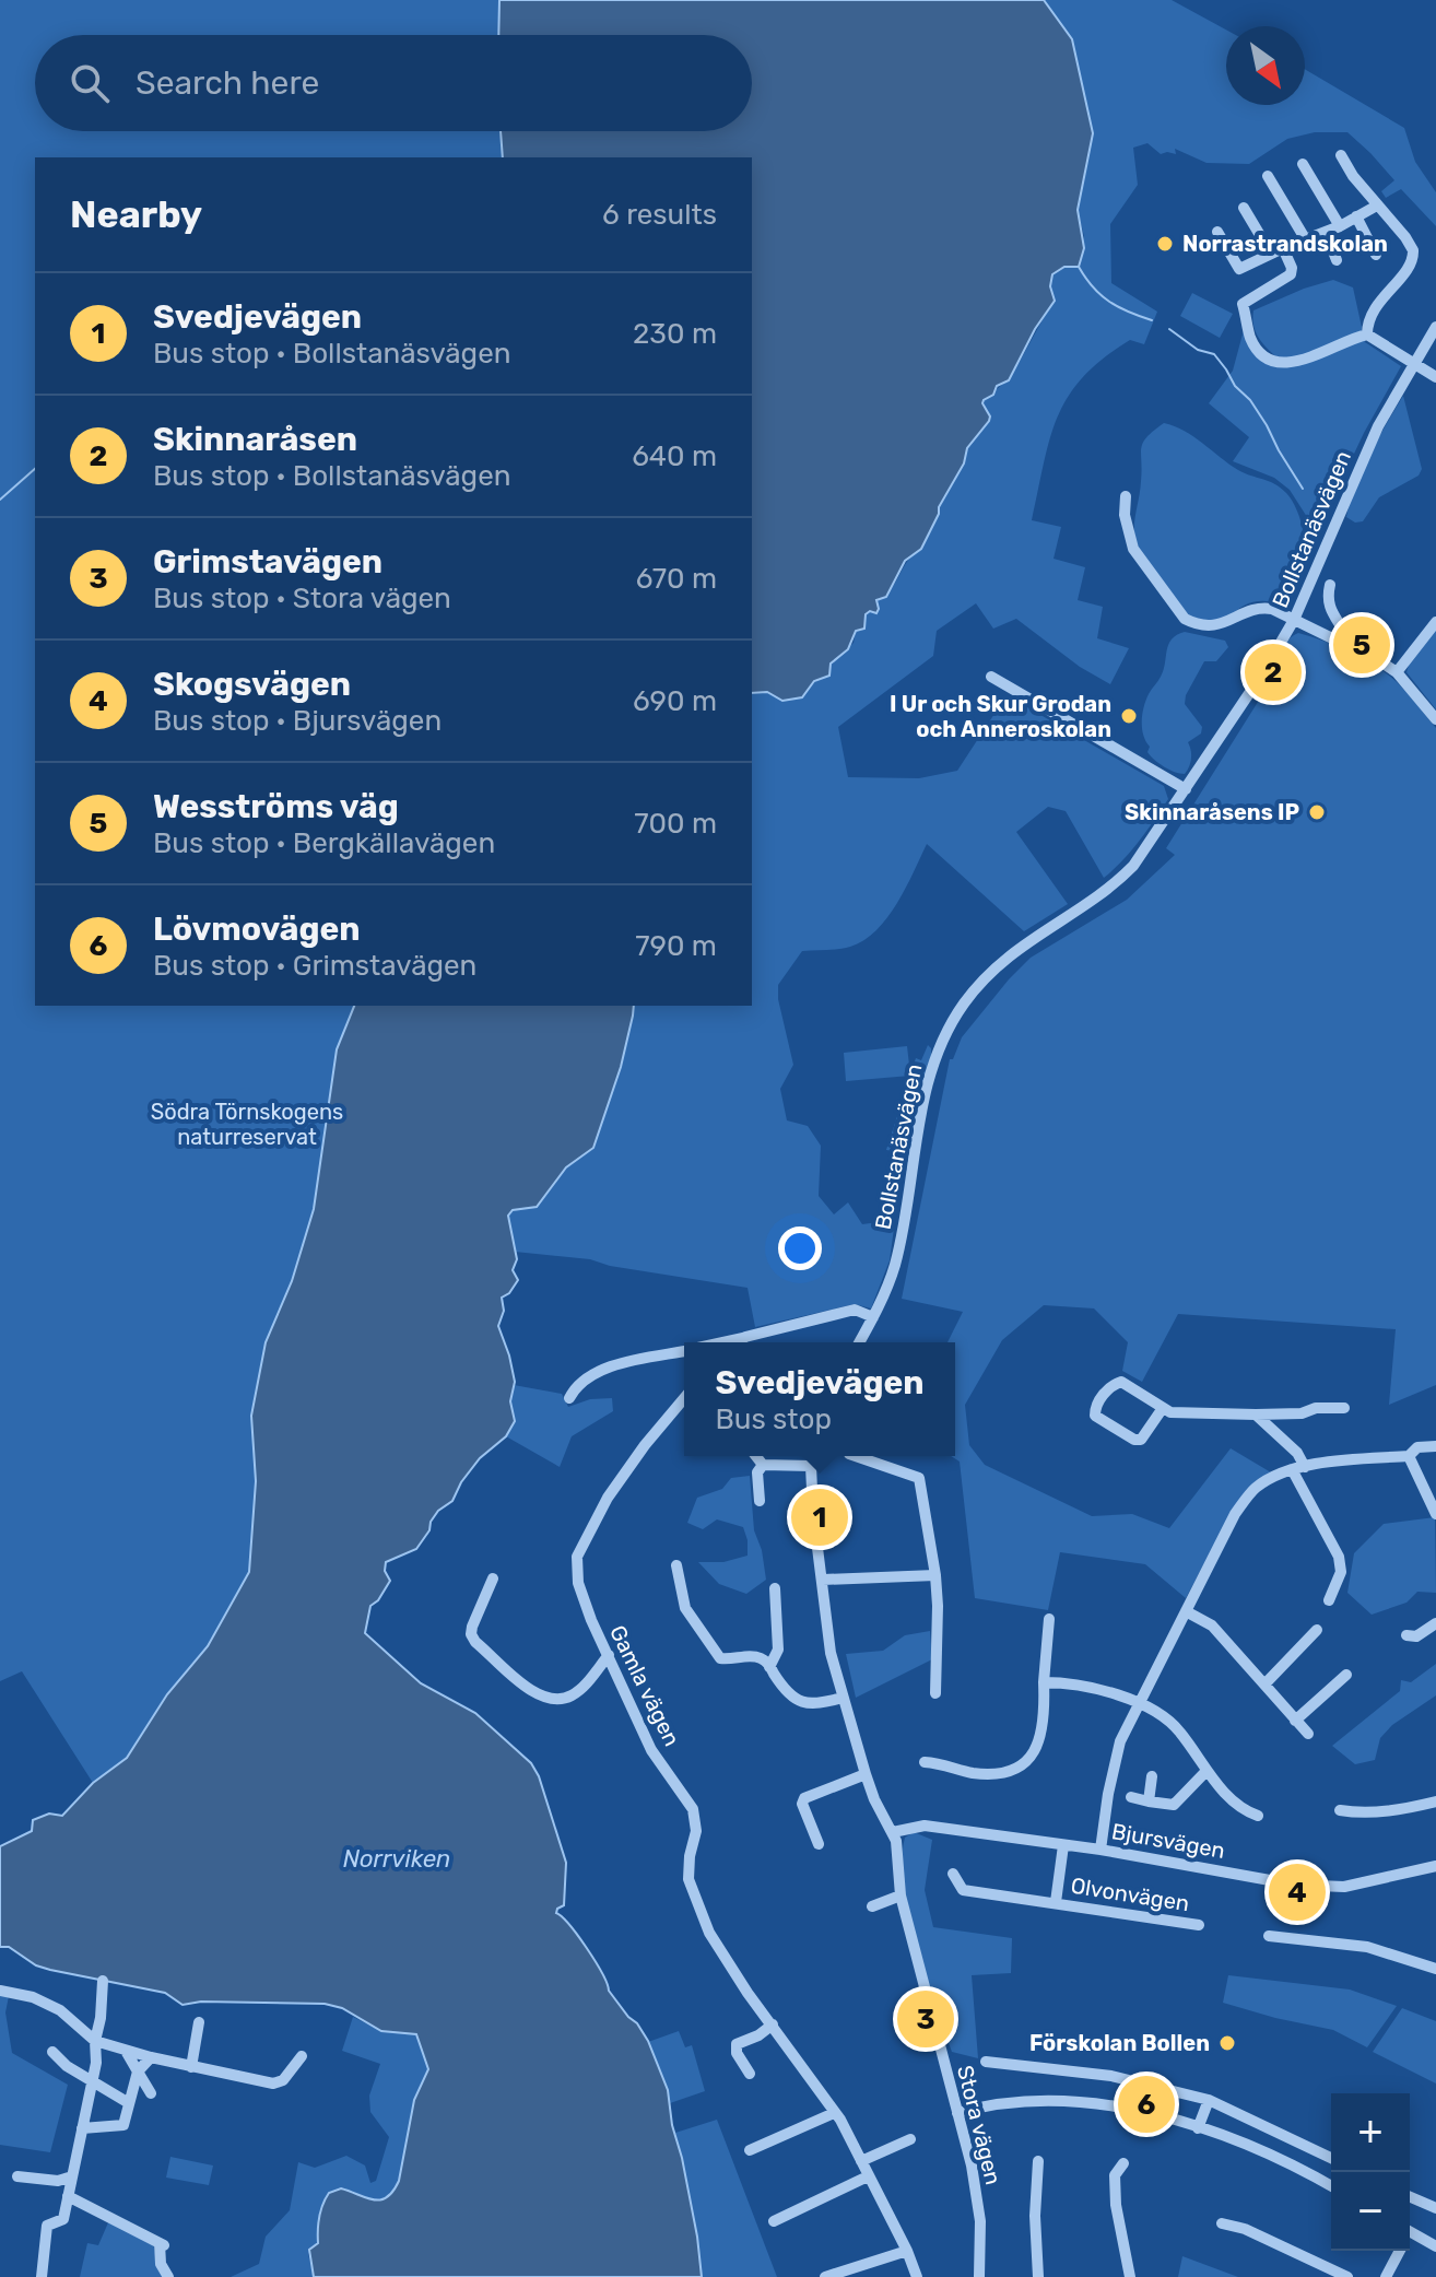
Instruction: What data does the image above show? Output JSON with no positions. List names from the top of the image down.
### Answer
{
  "streets": {
    "street": [
      "Bollstanäsvägen",
      "Gamla vägen",
      "Bjursvägen",
      "Olvonvägen",
      "Stora vägen"
    ]
  },
  "crossings": [
    ["Bjursvägen", "Olvonvägen"],
    ["Bjursvägen", "Stora vägen"]
  ],
  "water": ["Norrviken"],
  "parks": ["Södra Törnskogens naturreservat"],
  "places": [
    "Norrastrandskolan",
    "I Ur och Skur Grodan och Anneroskolan",
    "Skinnaråsens IP",
    "Förskolan Bollen"
  ],
  "north": "bottom right",
  "page": {
    "search": "Search here",
    "heading": ["Nearby", "6 results"],
    "list": [
      {
        "mark": "1",
        "name": "Svedjevägen",
        "note": "Bus stop · Bollstanäsvägen",
        "value": "230 m"
      },
      {
        "mark": "2",
        "name": "Skinnaråsen",
        "note": "Bus stop · Bollstanäsvägen",
        "value": "640 m"
      },
      {
        "mark": "3",
        "name": "Grimstavägen",
        "note": "Bus stop · Stora vägen",
        "value": "670 m"
      },
      {
        "mark": "4",
        "name": "Skogsvägen",
        "note": "Bus stop · Bjursvägen",
        "value": "690 m"
      },
      {
        "mark": "5",
        "name": "Wesströms väg",
        "note": "Bus stop · Bergkällavägen",
        "value": "700 m"
      },
      {
        "mark": "6",
        "name": "Lövmovägen",
        "note": "Bus stop · Grimstavägen",
        "value": "790 m"
      }
    ],
    "pins": [
      "5",
      "2",
      "1",
      "4",
      "3",
      "6"
    ],
    "popup": ["Svedjevägen", "Bus stop"],
    "map_buttons": ["+", "−"]
  }
}
